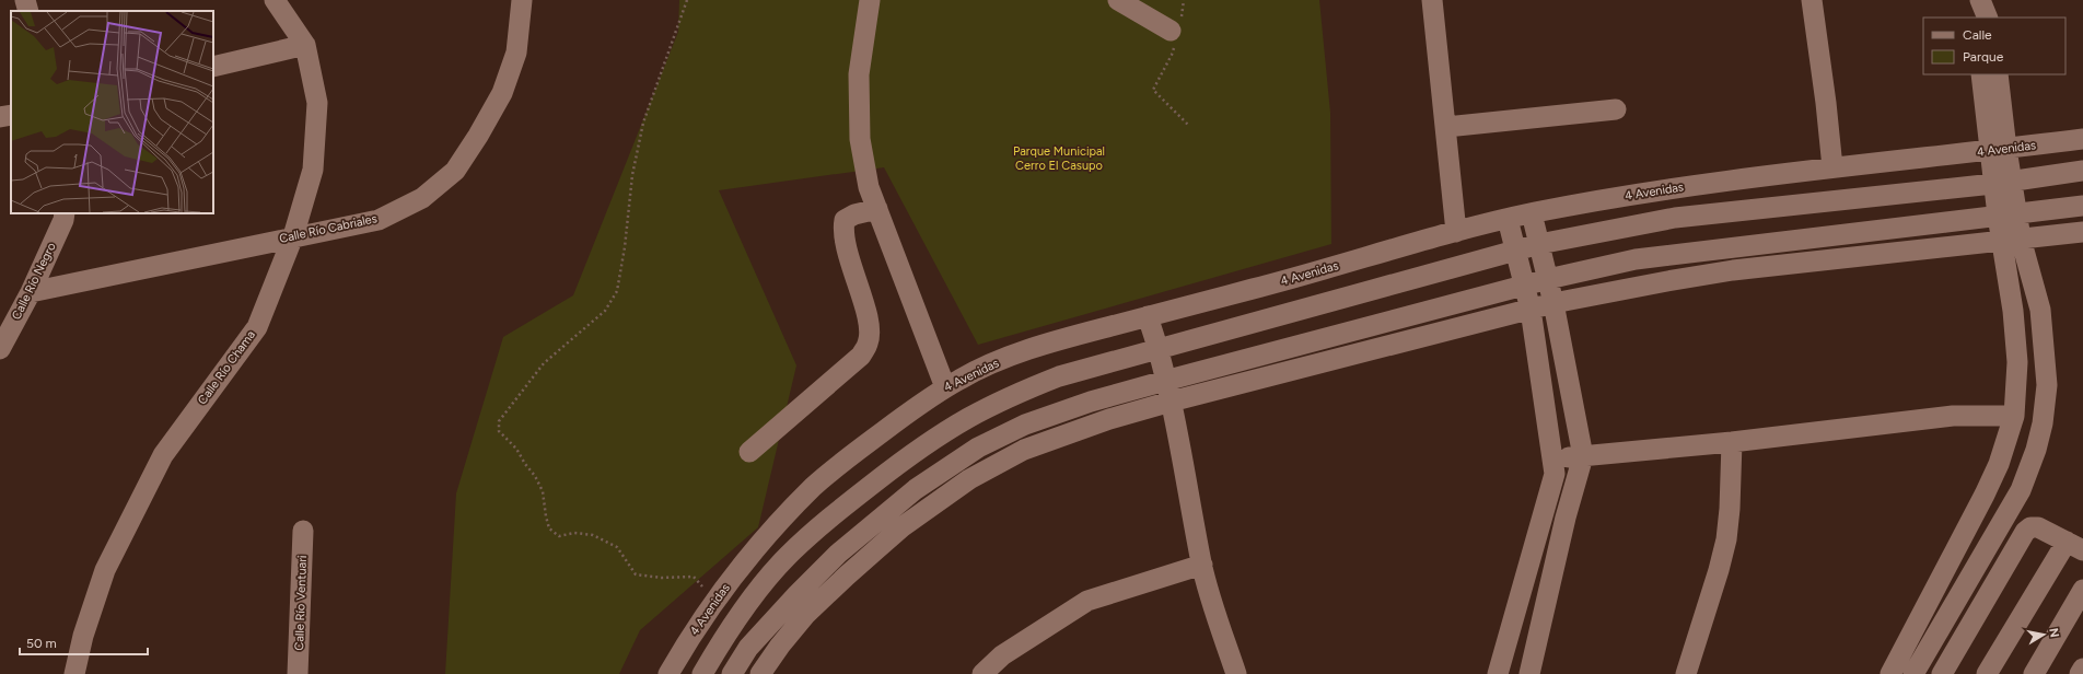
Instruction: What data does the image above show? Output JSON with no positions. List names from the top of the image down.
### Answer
{
  "streets": {
    "street": [
      "4 Avenidas",
      "Calle Río Cabriales",
      "Calle Río Negro",
      "Calle Río Chama",
      "Calle Río Ventuari"
    ]
  },
  "crossings": [
    ["Calle Río Cabriales", "Calle Río Negro"],
    ["Calle Río Cabriales", "Calle Río Chama"]
  ],
  "parks": ["Parque Municipal Cerro El Casupo"],
  "legend": ["Calle", "Parque"],
  "scale_bar": "50 m",
  "north": "right"
}
